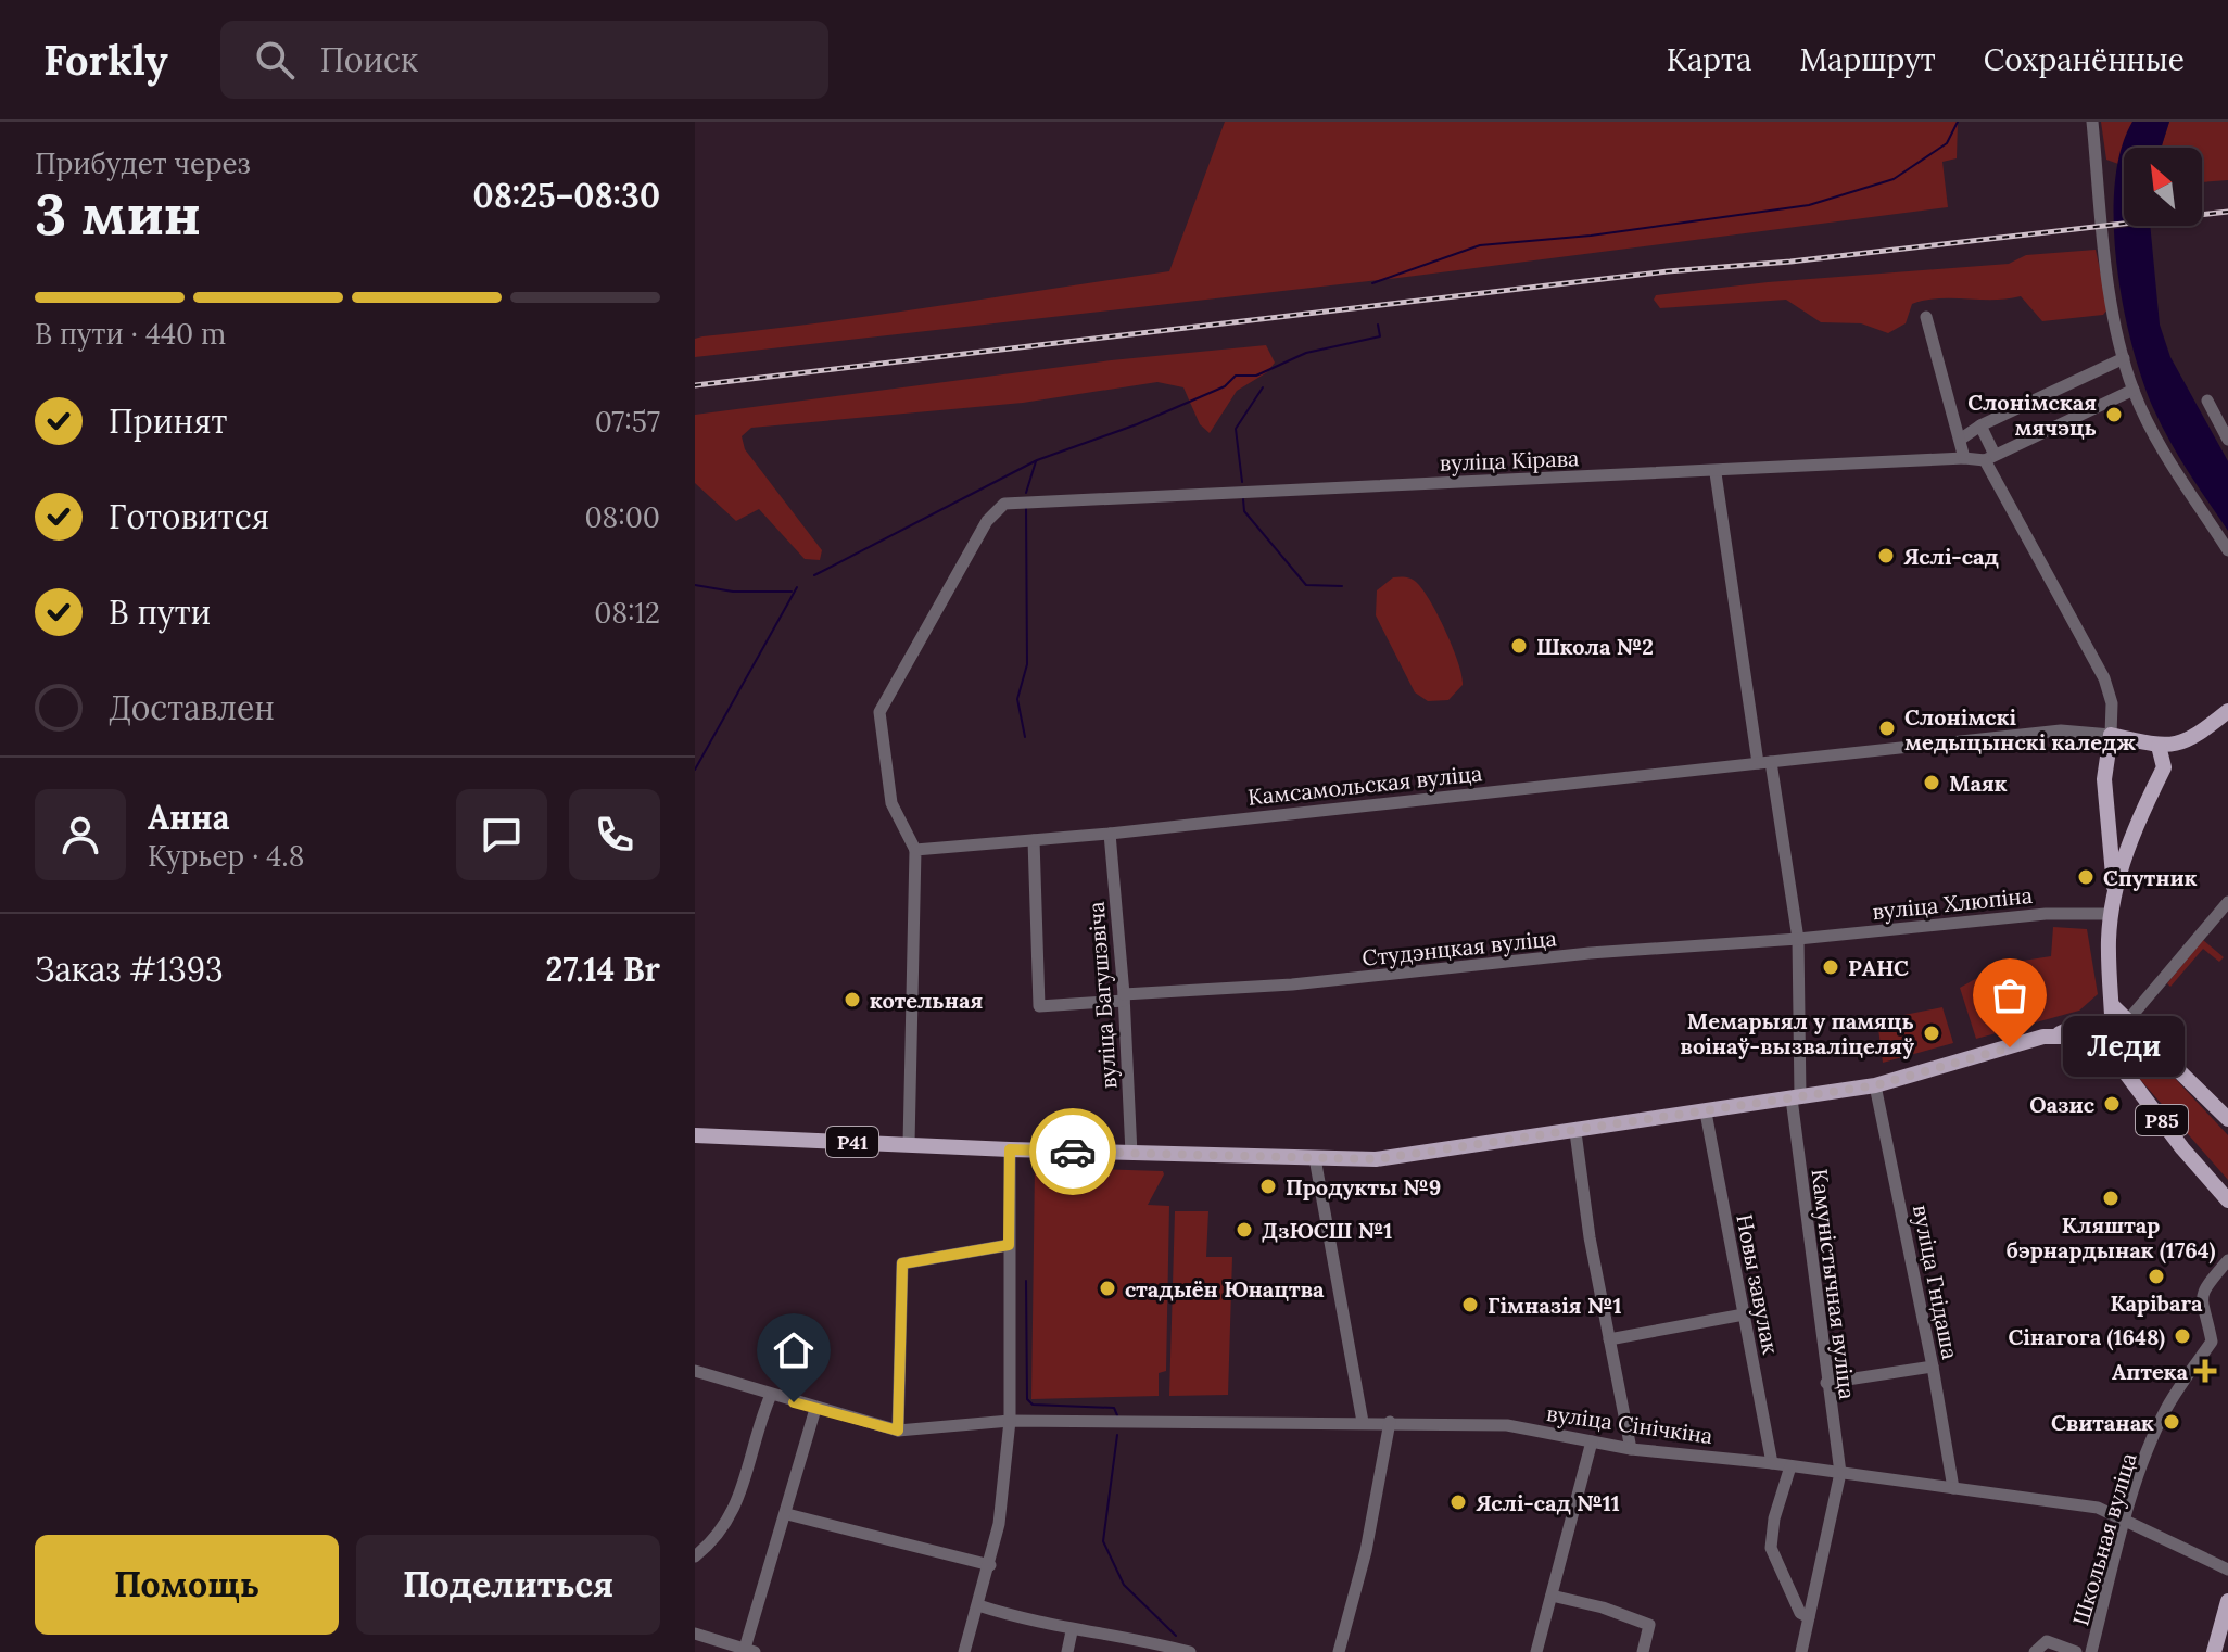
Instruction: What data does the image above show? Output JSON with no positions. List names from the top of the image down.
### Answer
{
  "streets": {
    "main road": ["Р85", "Р41"],
    "street": [
      "вуліца Кірава",
      "Камсамольская вуліца",
      "вуліца Хлюпіна",
      "Студэнцкая вуліца",
      "вуліца Багушэвіча",
      "вуліца Гнідаша",
      "Новы завулак",
      "Камуністычная вуліца",
      "вуліца Сінічкіна",
      "Школьная вуліца"
    ]
  },
  "crossings": [
    ["вуліца Кірава", "Камсамольская вуліца"],
    ["вуліца Кірава", "Камуністычная вуліца"],
    ["Камсамольская вуліца", "Студэнцкая вуліца"],
    ["Камсамольская вуліца", "вуліца Багушэвіча"],
    ["Камсамольская вуліца", "Камуністычная вуліца"],
    ["вуліца Хлюпіна", "Студэнцкая вуліца"],
    ["вуліца Хлюпіна", "Камуністычная вуліца"],
    ["Студэнцкая вуліца", "вуліца Багушэвіча"],
    ["Студэнцкая вуліца", "Камуністычная вуліца"],
    ["вуліца Багушэвіча", "Р41"],
    ["Р85", "Р41"],
    ["Р41", "вуліца Гнідаша"],
    ["Р41", "Новы завулак"],
    ["Р41", "Камуністычная вуліца"],
    ["вуліца Гнідаша", "вуліца Сінічкіна"],
    ["Новы завулак", "вуліца Сінічкіна"],
    ["Камуністычная вуліца", "вуліца Сінічкіна"],
    ["вуліца Сінічкіна", "Школьная вуліца"]
  ],
  "places": {
    "other": [
      "Слонімская мячэць",
      "Яслі-сад",
      "Школа №2",
      "Слонімскі медыцынскі каледж",
      "Маяк",
      "Спутник",
      "РАНС",
      "котельная",
      "Мемарыял у памяць воінаў-вызваліцеляў",
      "Леди",
      "Оазис",
      "Продукты №9",
      "Кляштар бэрнардынак (1764)",
      "ДзЮСШ №1",
      "Kapibara",
      "стадыён Юнацтва",
      "Гімназія №1",
      "Сінагога (1648)",
      "Свитанак",
      "Яслі-сад №11"
    ],
    "health": ["Аптека"]
  },
  "north": "top left",
  "page": {
    "header": "Forkly",
    "search": "Поиск",
    "nav": ["Карта", "Маршрут", "Сохранённые"],
    "heading": ["3 мин", "Прибудет через", "08:25–08:30"],
    "panel": [
      "Анна",
      "Курьер · 4.8",
      "Заказ #1393",
      "27.14 Br"
    ],
    "bar": "В пути · 440 m",
    "list": [
      ["Принят", "07:57"],
      ["Готовится", "08:00"],
      ["В пути", "08:12"],
      "Доставлен"
    ],
    "bubble": "Леди",
    "buttons": ["Помощь", "Поделиться"]
  }
}
